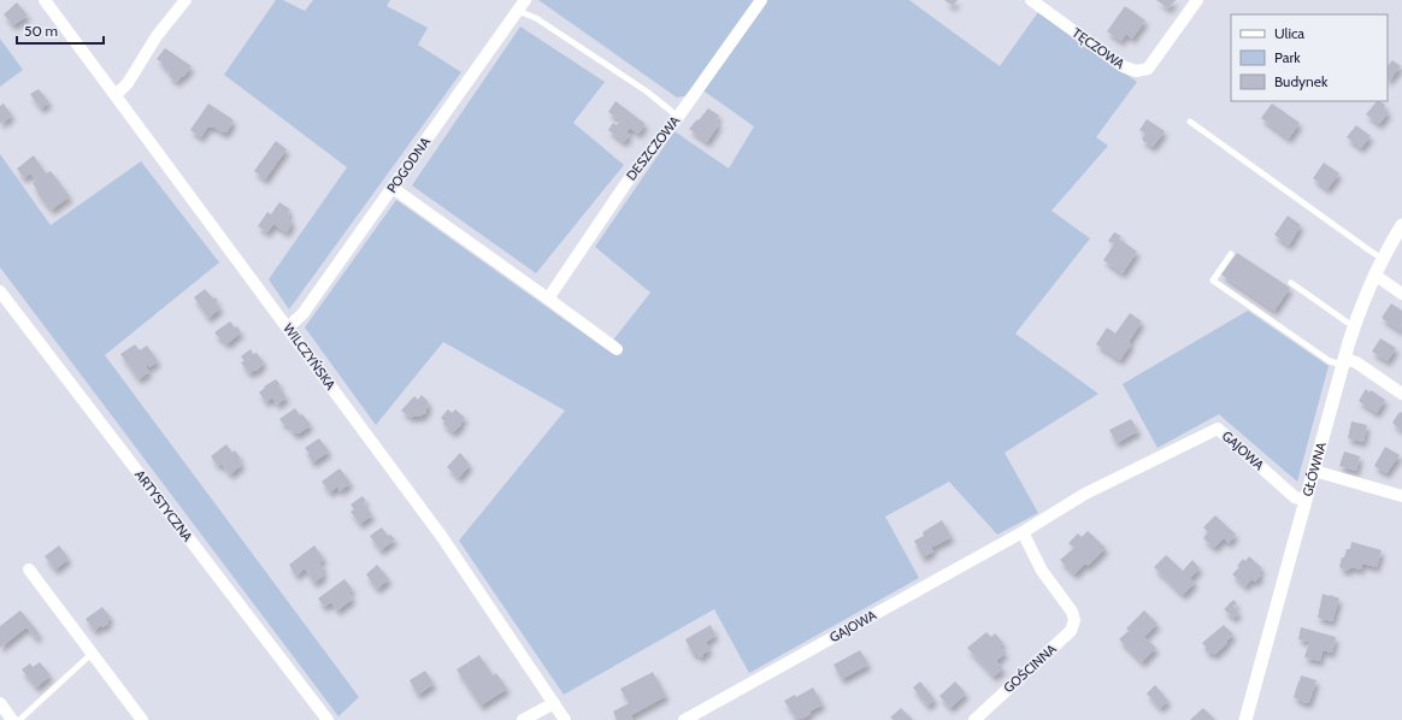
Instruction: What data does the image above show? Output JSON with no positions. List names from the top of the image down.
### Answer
{
  "streets": {
    "street": [
      "TĘCZOWA",
      "DESZCZOWA",
      "POGODNA",
      "WILCZYŃSKA",
      "GAJOWA",
      "GŁÓWNA",
      "ARTYSTYCZNA",
      "GOŚCINNA"
    ]
  },
  "crossings": [
    ["POGODNA", "WILCZYŃSKA"],
    ["GAJOWA", "GŁÓWNA"],
    ["GAJOWA", "GOŚCINNA"]
  ],
  "legend": ["Ulica", "Park", "Budynek"],
  "scale_bar": "50 m"
}
